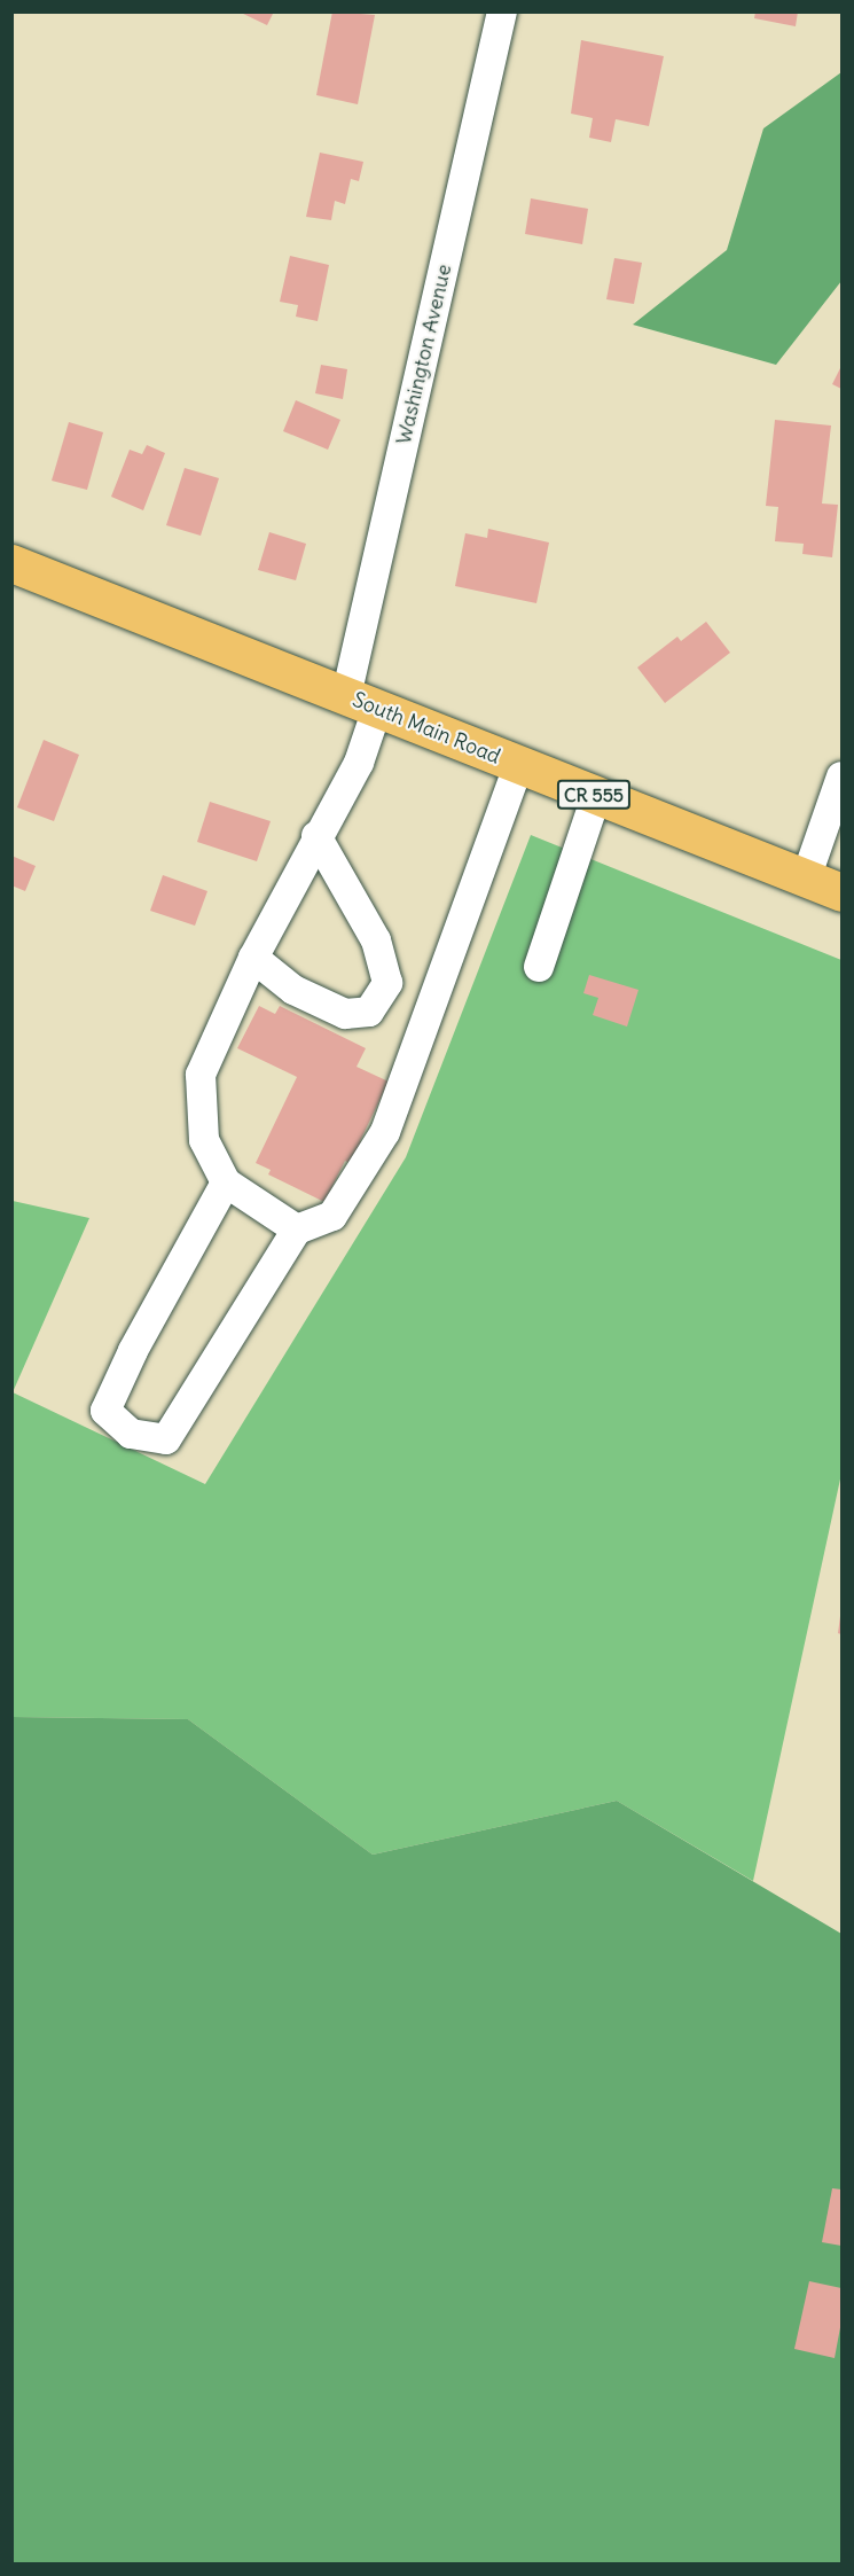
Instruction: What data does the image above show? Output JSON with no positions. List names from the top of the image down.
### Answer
{
  "streets": {
    "main road": ["South Main Road", "CR 555"],
    "street": ["Washington Avenue"]
  },
  "crossings": [
    ["Washington Avenue", "South Main Road"]
  ]
}
